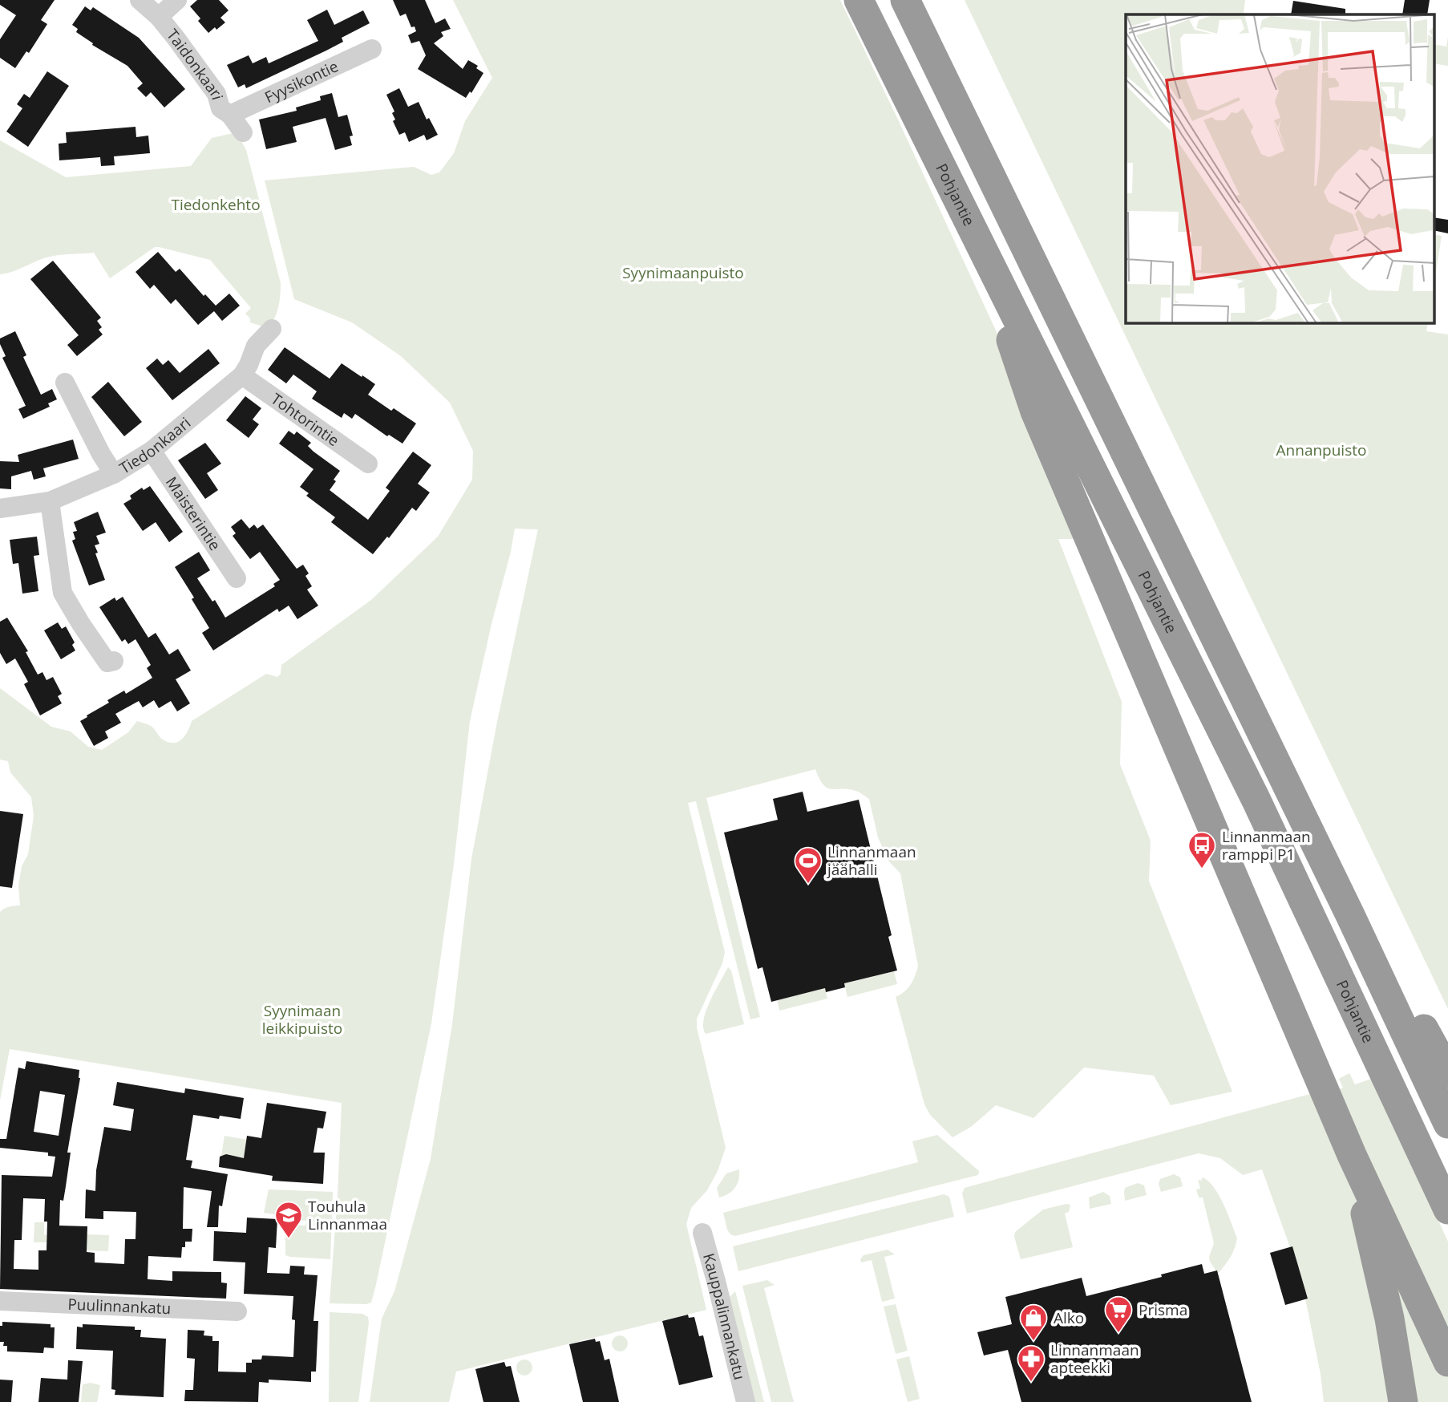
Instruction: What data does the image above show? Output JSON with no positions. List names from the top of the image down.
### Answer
{
  "streets": {
    "highway": ["Pohjantie"],
    "street": [
      "Taidonkaari",
      "Fyysikontie",
      "Tohtorintie",
      "Tiedonkaari",
      "Maisterintie",
      "Puulinnankatu",
      "Kauppalinnankatu"
    ]
  },
  "crossings": [
    ["Taidonkaari", "Fyysikontie"],
    ["Tohtorintie", "Tiedonkaari"],
    ["Tiedonkaari", "Maisterintie"]
  ],
  "parks": [
    "Tiedonkehto",
    "Syynimaanpuisto",
    "Annanpuisto",
    "Syynimaan leikkipuisto"
  ],
  "places": {
    "bus stop": ["Linnanmaan ramppi P1"],
    "sports": ["Linnanmaan jäähalli"],
    "school or university": ["Touhula Linnanmaa"],
    "supermarket": ["Prisma"],
    "shop": ["Alko"],
    "pharmacy": ["Linnanmaan apteekki"]
  }
}
